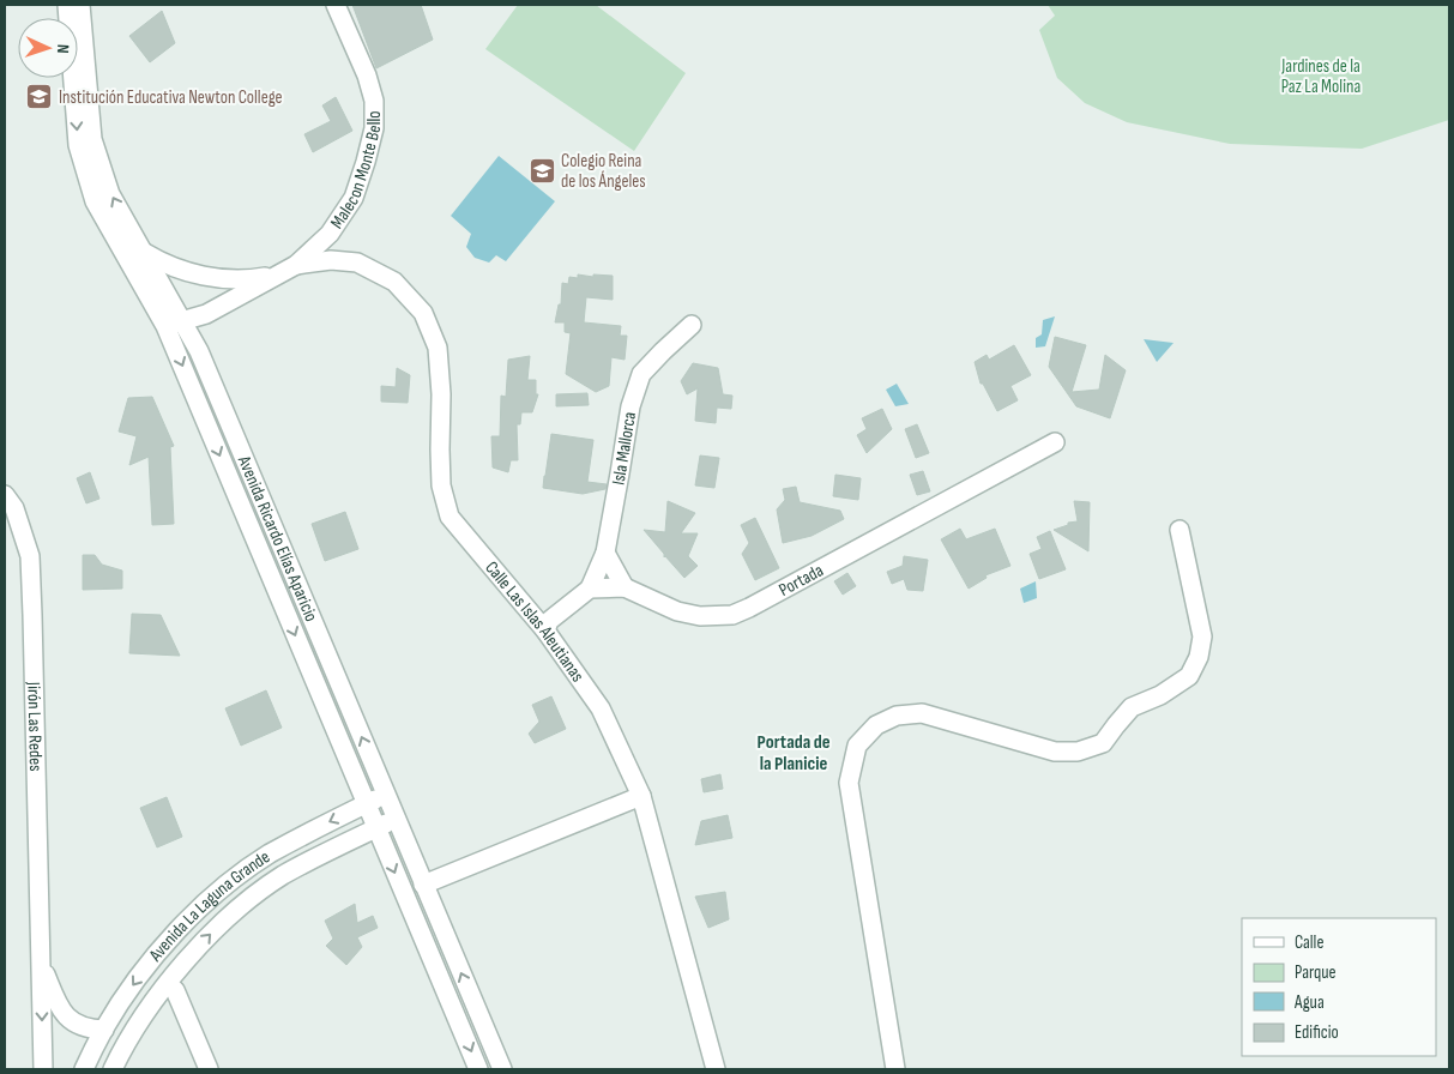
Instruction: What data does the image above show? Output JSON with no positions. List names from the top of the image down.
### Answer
{
  "streets": {
    "street": [
      "Malecon Monte Bello",
      "Isla Mallorca",
      "Avenida Ricardo Elías Aparicio",
      "Portada",
      "Calle Las Islas Aleutianas",
      "Jirón Las Redes",
      "Avenida La Laguna Grande"
    ]
  },
  "crossings": [
    ["Malecon Monte Bello", "Avenida Ricardo Elías Aparicio"],
    ["Malecon Monte Bello", "Calle Las Islas Aleutianas"],
    ["Isla Mallorca", "Portada"],
    ["Avenida Ricardo Elías Aparicio", "Avenida La Laguna Grande"],
    ["Jirón Las Redes", "Avenida La Laguna Grande"]
  ],
  "districts": ["Portada de la Planicie"],
  "parks": ["Jardines de la Paz La Molina"],
  "places": {
    "school or university": ["Institución Educativa Newton College", "Colegio Reina de los Ángeles"]
  },
  "legend": [
    "Calle",
    "Parque",
    "Agua",
    "Edificio"
  ],
  "north": "right"
}
